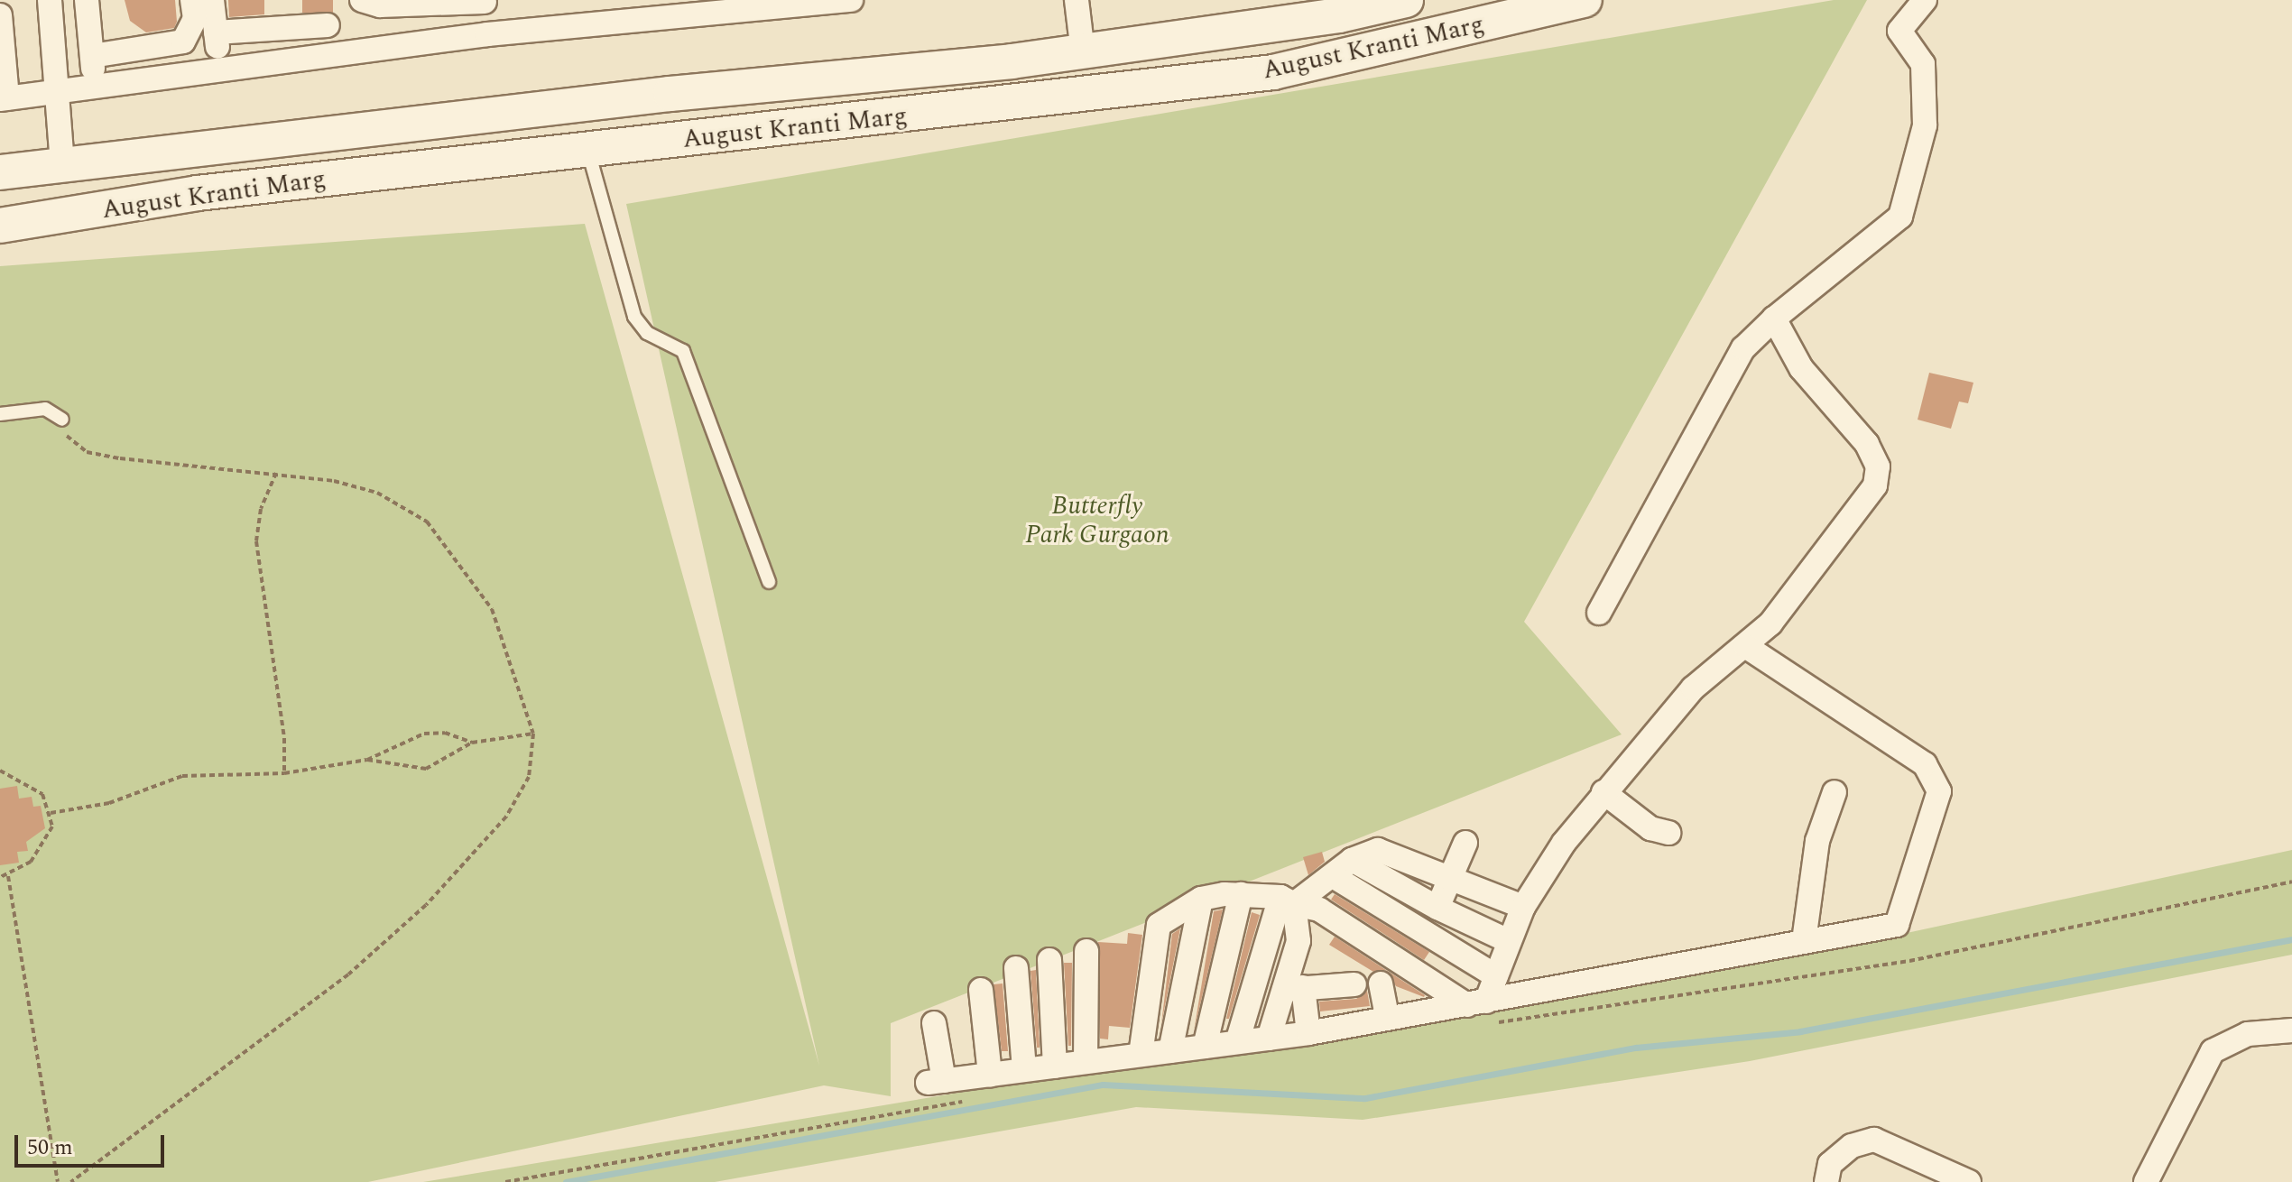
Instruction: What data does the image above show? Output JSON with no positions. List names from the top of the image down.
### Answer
{
  "streets": {
    "main road": ["August Kranti Marg"]
  },
  "parks": ["Butterfly Park Gurgaon"],
  "scale_bar": "50 m"
}
